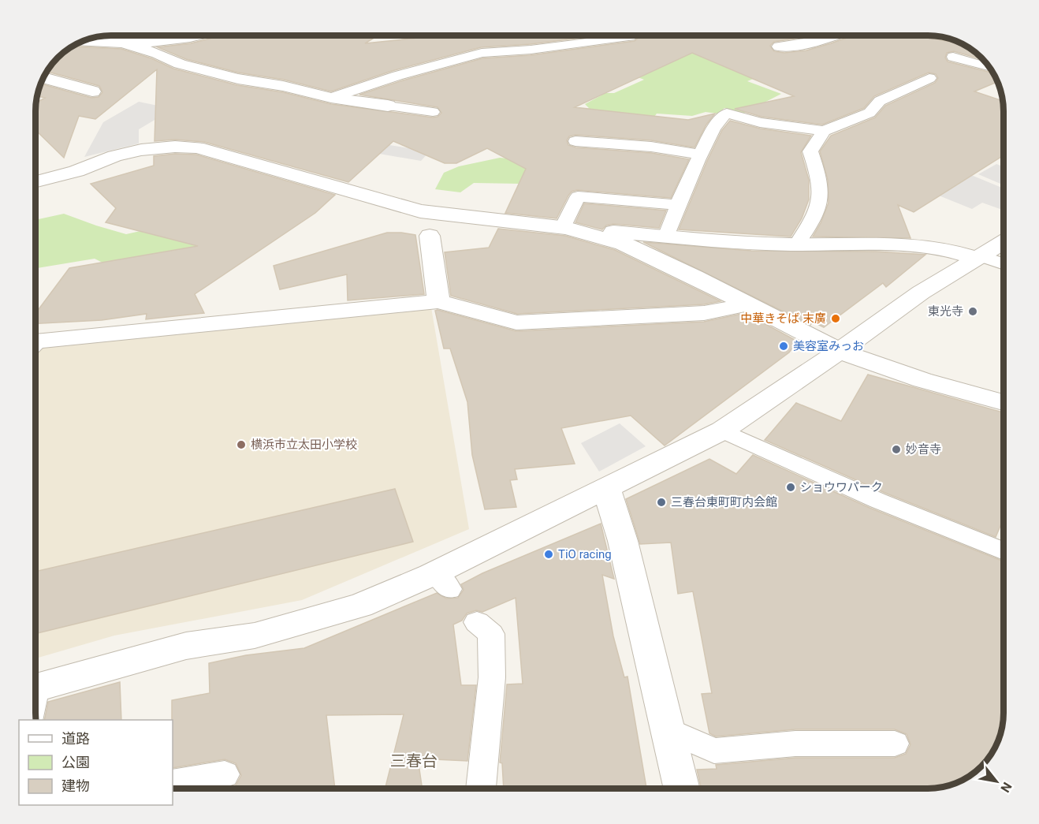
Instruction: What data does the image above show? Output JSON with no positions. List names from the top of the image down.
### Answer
{
  "districts": ["三春台"],
  "places": [
    "東光寺",
    "中華きそば 末廣",
    "美容室みっお",
    "横浜市立太田小学校",
    "妙音寺",
    "ショウワパーク",
    "三春台東町町内会館",
    "TiO racing"
  ],
  "legend": ["道路", "公園", "建物"],
  "north": "bottom right"
}
